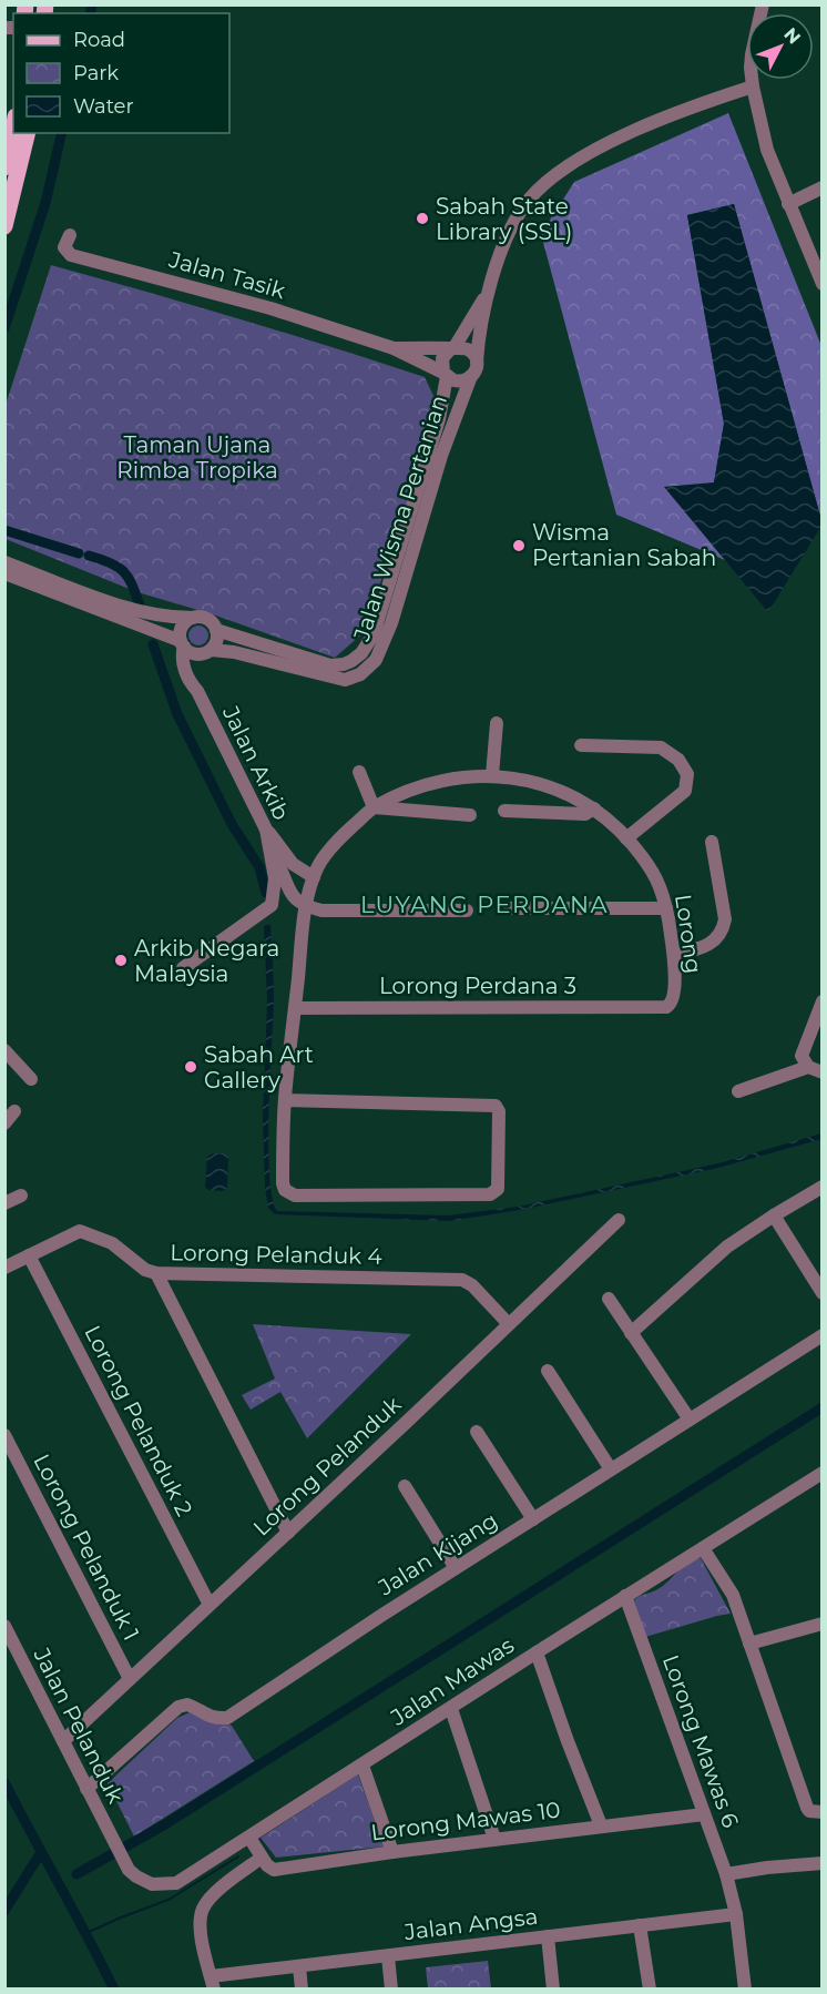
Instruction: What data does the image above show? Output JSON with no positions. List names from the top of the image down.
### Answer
{
  "streets": {
    "street": [
      "Jalan Tasik",
      "Jalan Wisma Pertanian",
      "Jalan Arkib",
      "Lorong",
      "Lorong Perdana 3",
      "Lorong Pelanduk 4",
      "Lorong Pelanduk 2",
      "Lorong Pelanduk",
      "Lorong Pelanduk 1",
      "Jalan Kijang",
      "Jalan Mawas",
      "Jalan Pelanduk",
      "Lorong Mawas 6",
      "Lorong Mawas 10",
      "Jalan Angsa"
    ]
  },
  "crossings": [
    ["Jalan Tasik", "Jalan Wisma Pertanian"],
    ["Jalan Wisma Pertanian", "Jalan Arkib"],
    ["Lorong", "Lorong Perdana 3"],
    ["Lorong Pelanduk 4", "Lorong Pelanduk 2"],
    ["Lorong Pelanduk 4", "Lorong Pelanduk"],
    ["Lorong Pelanduk 2", "Lorong Pelanduk"],
    ["Lorong Pelanduk", "Lorong Pelanduk 1"],
    ["Lorong Pelanduk", "Jalan Pelanduk"],
    ["Jalan Kijang", "Jalan Pelanduk"],
    ["Jalan Mawas", "Jalan Pelanduk"],
    ["Jalan Mawas", "Lorong Mawas 6"],
    ["Lorong Mawas 6", "Lorong Mawas 10"],
    ["Lorong Mawas 6", "Jalan Angsa"]
  ],
  "districts": ["LUYANG PERDANA"],
  "parks": ["Taman Ujana Rimba Tropika"],
  "places": [
    "Sabah State Library (SSL)",
    "Wisma Pertanian Sabah",
    "Arkib Negara Malaysia",
    "Sabah Art Gallery"
  ],
  "legend": ["Road", "Park", "Water"],
  "north": "top right"
}
